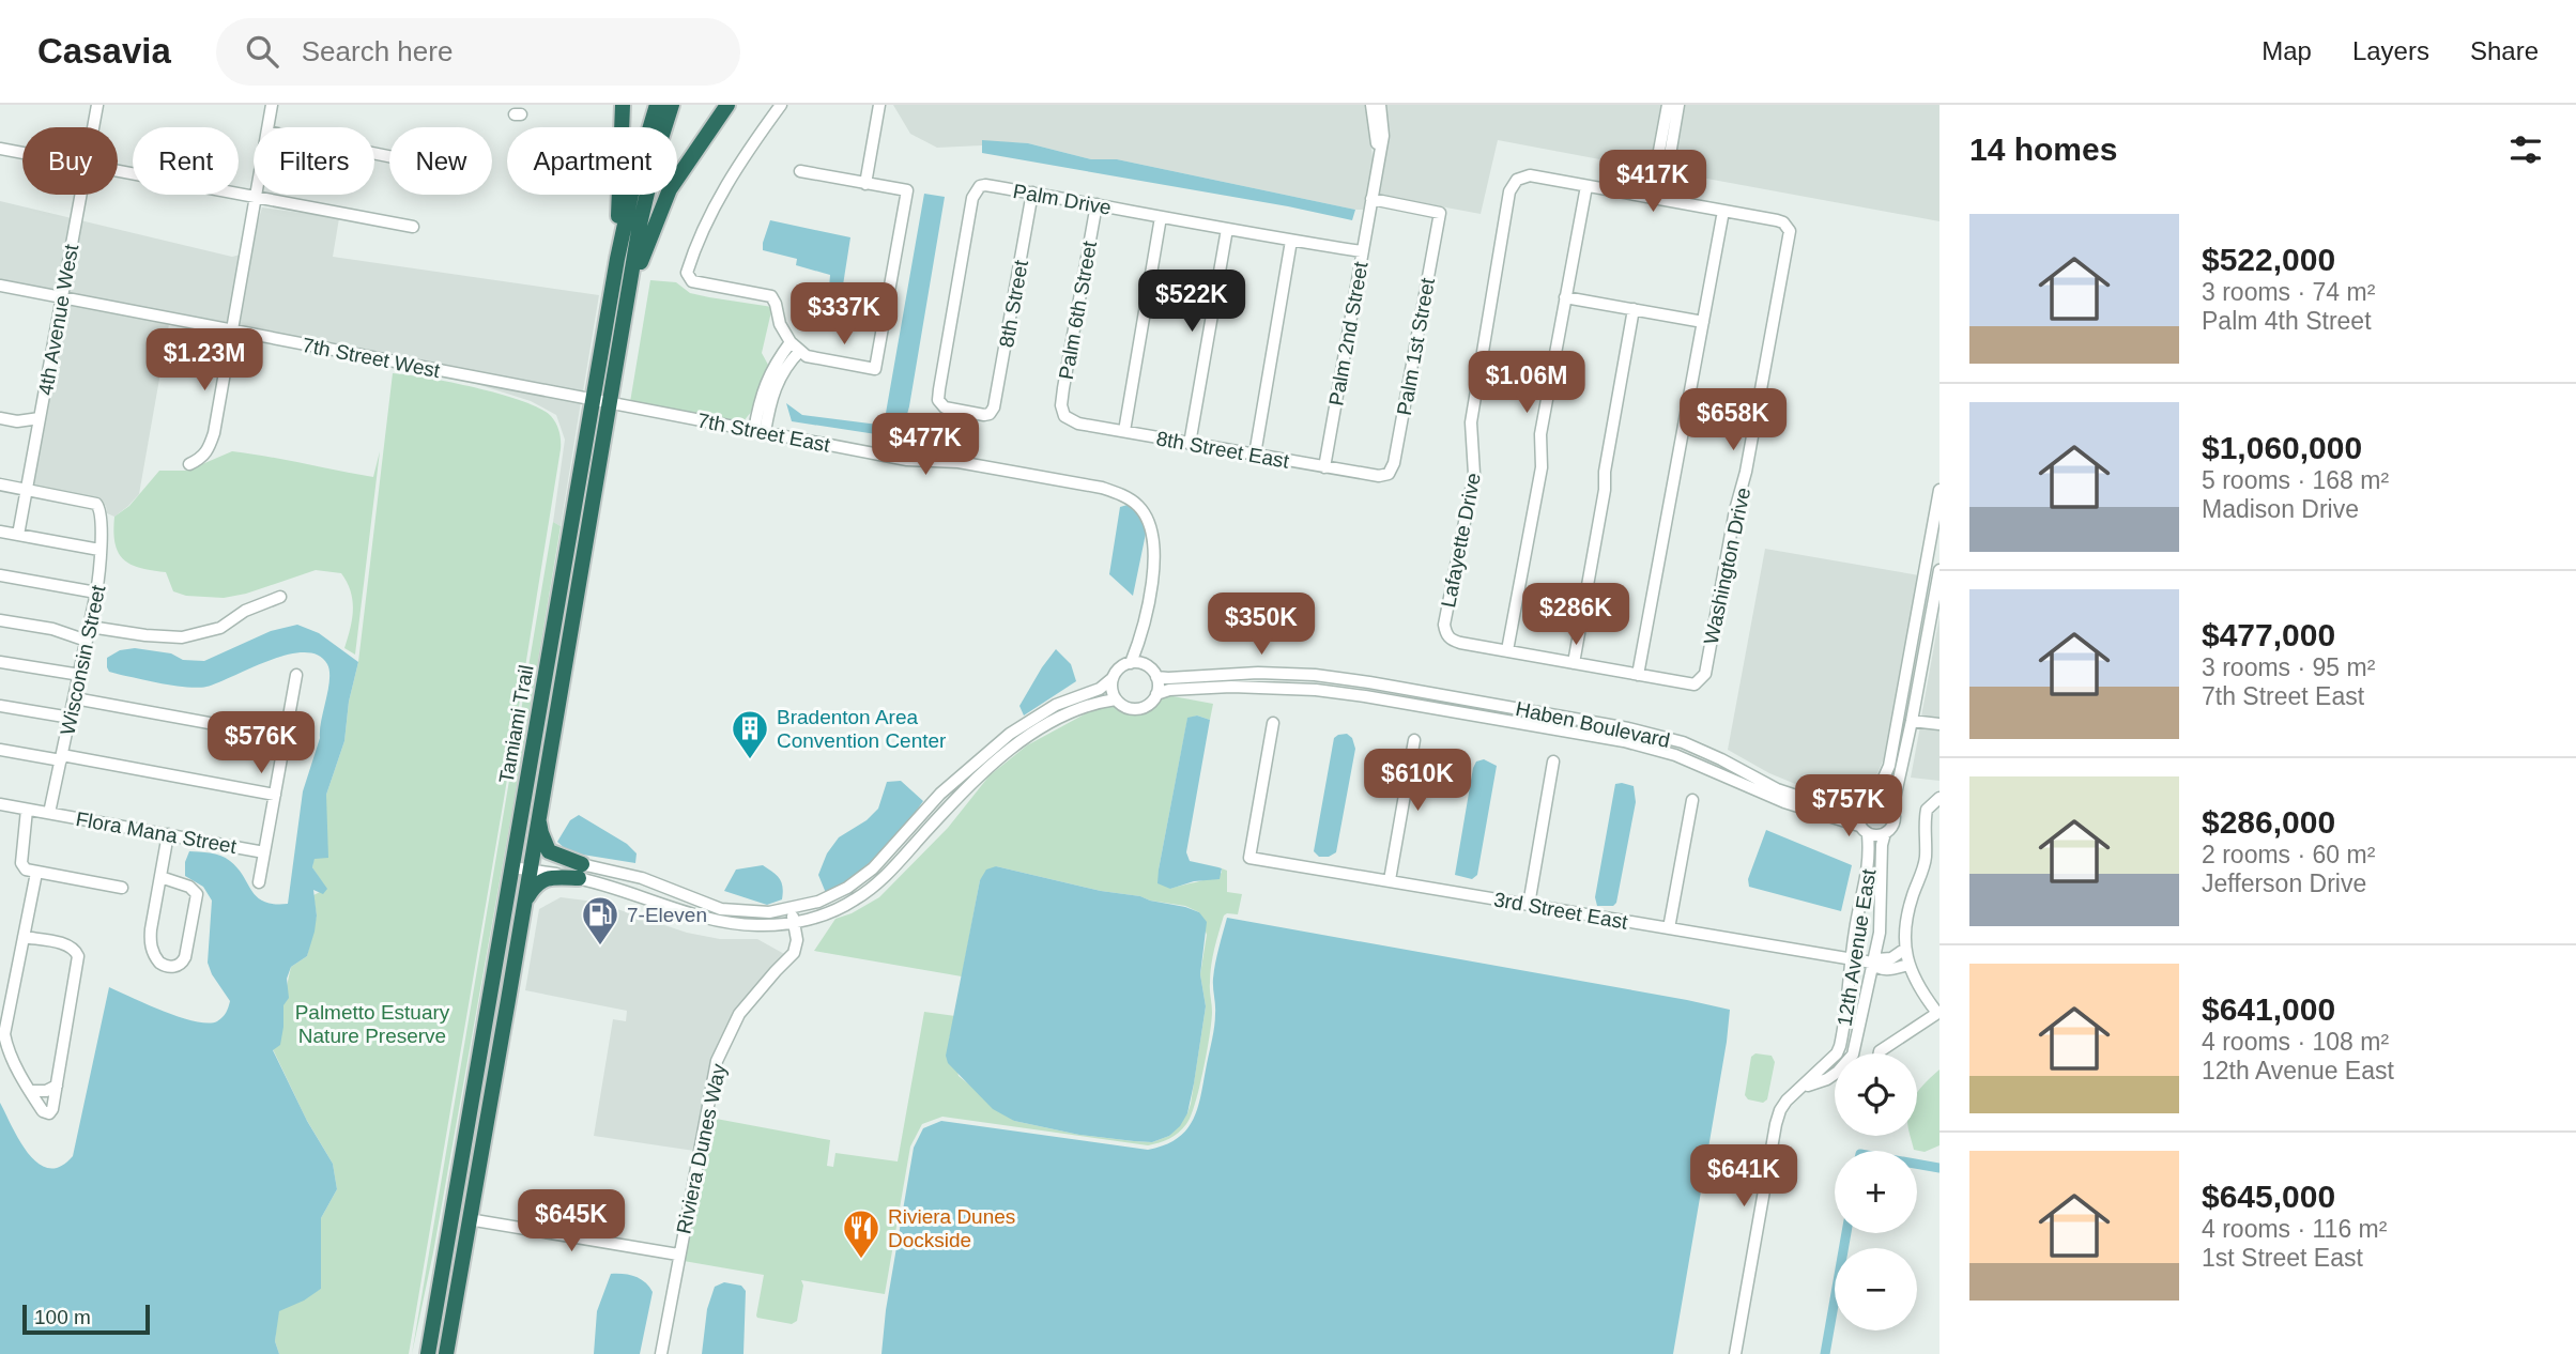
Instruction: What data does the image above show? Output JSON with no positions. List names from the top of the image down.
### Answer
{
  "streets": {
    "highway": ["Tamiami Trail"],
    "street": [
      "Palm Drive",
      "8th Street",
      "Palm 6th Street",
      "4th Avenue West",
      "Palm 2nd Street",
      "Palm 1st Street",
      "7th Street West",
      "7th Street East",
      "8th Street East",
      "Lafayette Drive",
      "Washington Drive",
      "Wisconsin Street",
      "Haben Boulevard",
      "Flora Mana Street",
      "3rd Street East",
      "12th Avenue East",
      "Riviera Dunes Way"
    ]
  },
  "crossings": [
    ["Palm Drive", "8th Street"],
    ["Palm Drive", "Palm 6th Street"],
    ["Palm Drive", "Palm 2nd Street"],
    ["Palm 6th Street", "8th Street East"],
    ["4th Avenue West", "7th Street West"],
    ["4th Avenue West", "Wisconsin Street"],
    ["Palm 2nd Street", "Palm 1st Street"],
    ["Palm 2nd Street", "8th Street East"],
    ["Palm 1st Street", "8th Street East"],
    ["7th Street West", "7th Street East"],
    ["7th Street West", "Tamiami Trail"],
    ["7th Street East", "Tamiami Trail"],
    ["7th Street East", "Haben Boulevard"],
    ["Wisconsin Street", "Flora Mana Street"],
    ["Haben Boulevard", "12th Avenue East"],
    ["3rd Street East", "12th Avenue East"]
  ],
  "parks": ["Palmetto Estuary Nature Preserve"],
  "places": {
    "building": ["Bradenton Area Convention Center"],
    "fuel station": ["7-Eleven"],
    "restaurant": ["Riviera Dunes Dockside"]
  },
  "scale_bar": "100 m",
  "page": {
    "header": "Casavia",
    "search": "Search here",
    "nav": ["Map", "Layers", "Share"],
    "heading": "14 homes",
    "chip": [
      "Buy",
      "Rent",
      "Filters",
      "New",
      "Apartment"
    ],
    "price": [
      "$417K",
      "$522K",
      "$337K",
      "$1.23M",
      "$1.06M",
      "$658K",
      "$477K",
      "$286K",
      "$350K",
      "$576K",
      "$610K",
      "$757K",
      "$641K",
      "$645K"
    ],
    "list": [
      {
        "name": "$522,000",
        "note": "3 rooms · 74 m² · Palm 4th Street"
      },
      {
        "name": "$1,060,000",
        "note": "5 rooms · 168 m² · Madison Drive"
      },
      {
        "name": "$477,000",
        "note": "3 rooms · 95 m² · 7th Street East"
      },
      {
        "name": "$286,000",
        "note": "2 rooms · 60 m² · Jefferson Drive"
      },
      {
        "name": "$641,000",
        "note": "4 rooms · 108 m² · 12th Avenue East"
      },
      {
        "name": "$645,000",
        "note": "4 rooms · 116 m² · 1st Street East"
      }
    ],
    "map_buttons": ["+", "−"],
    "scale": "100 m"
  }
}
